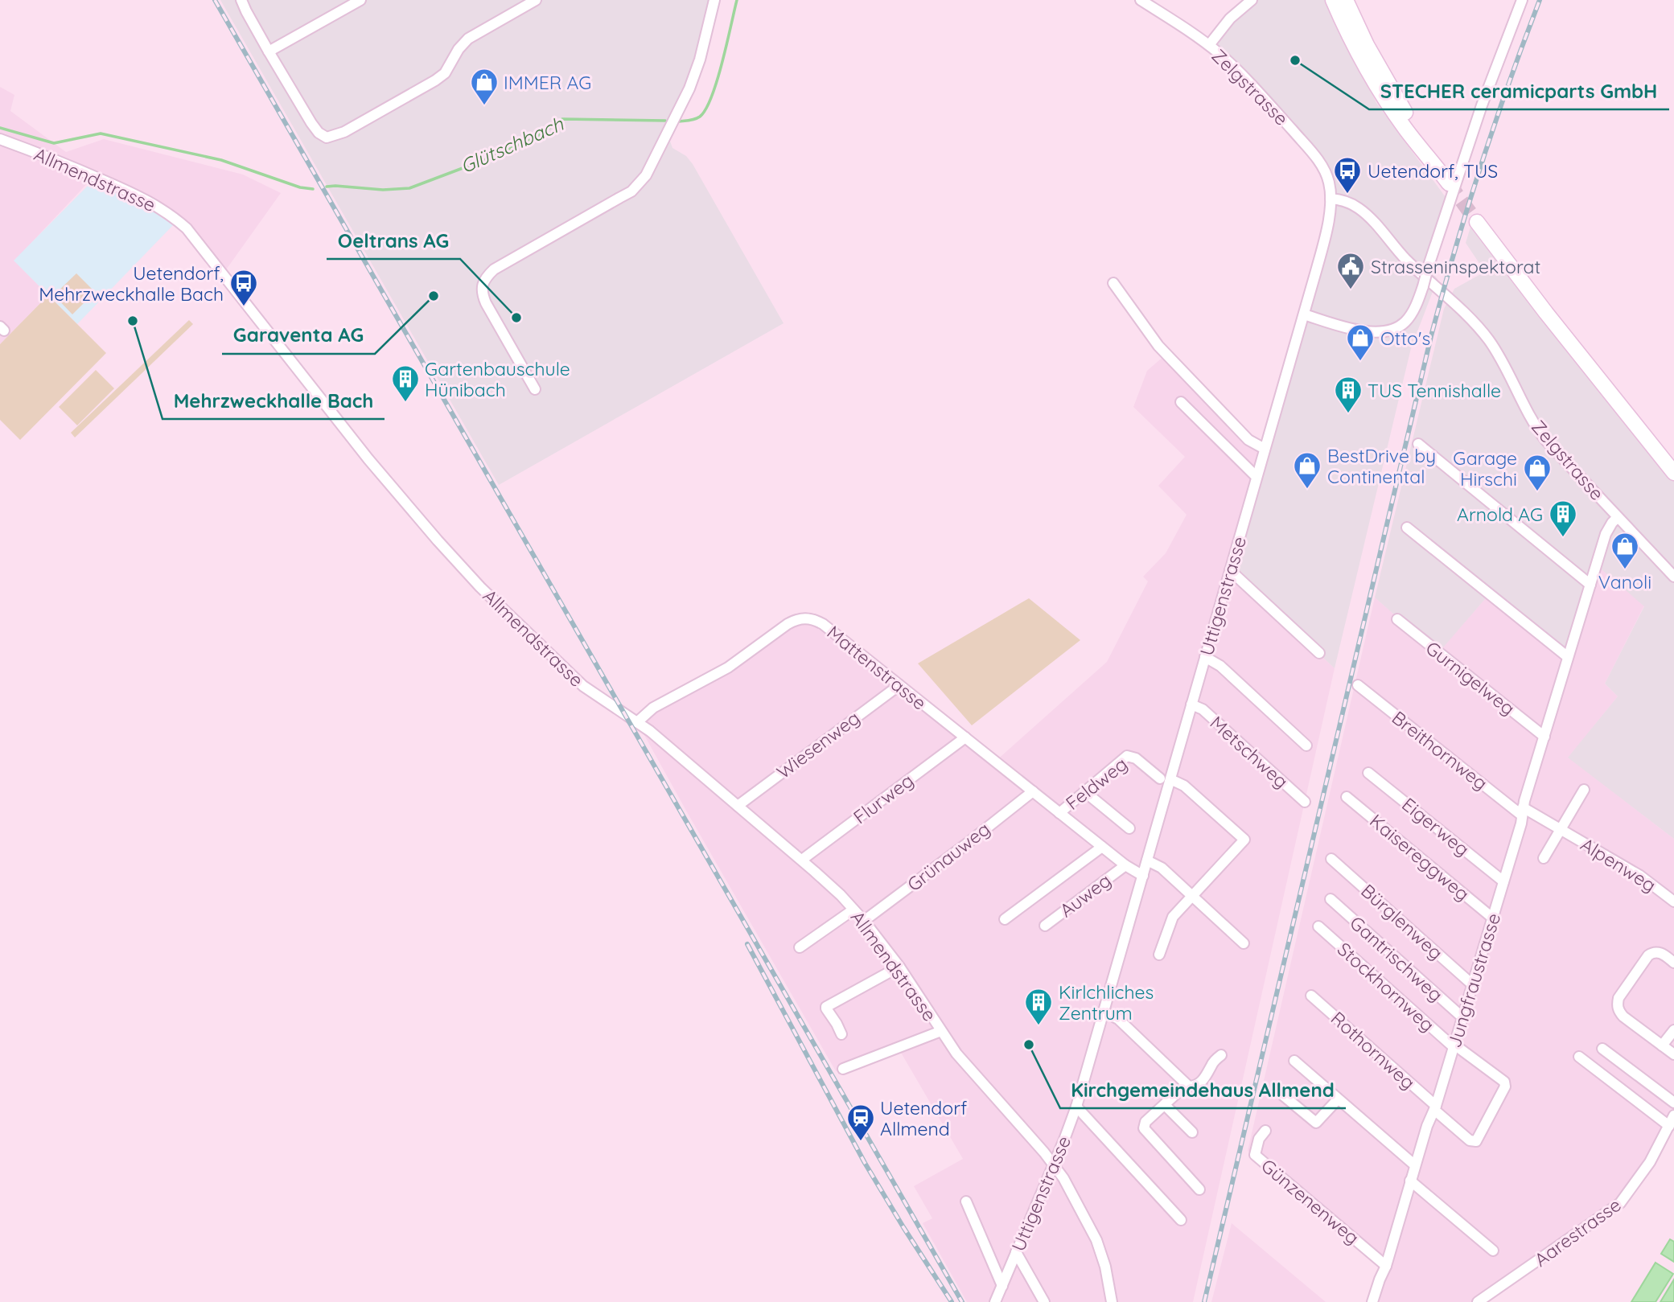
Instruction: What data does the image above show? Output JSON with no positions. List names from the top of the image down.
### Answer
{
  "streets": {
    "street": [
      "Zelgstrasse",
      "Allmendstrasse",
      "Uttigenstrasse",
      "Mattenstrasse",
      "Gurnigelweg",
      "Wiesenweg",
      "Breithornweg",
      "Metschweg",
      "Feldweg",
      "Flurweg",
      "Eigerweg",
      "Grünauweg",
      "Kaisereggweg",
      "Alpenweg",
      "Auweg",
      "Bürglenweg",
      "Gantrischweg",
      "Jungfraustrasse",
      "Stockhornweg",
      "Rothornweg",
      "Günzenenweg",
      "Aarestrasse"
    ]
  },
  "crossings": [
    ["Zelgstrasse", "Uttigenstrasse"],
    ["Zelgstrasse", "Jungfraustrasse"],
    ["Allmendstrasse", "Uttigenstrasse"],
    ["Allmendstrasse", "Mattenstrasse"],
    ["Allmendstrasse", "Wiesenweg"],
    ["Allmendstrasse", "Flurweg"],
    ["Allmendstrasse", "Grünauweg"],
    ["Uttigenstrasse", "Mattenstrasse"],
    ["Uttigenstrasse", "Metschweg"],
    ["Uttigenstrasse", "Feldweg"],
    ["Mattenstrasse", "Wiesenweg"],
    ["Mattenstrasse", "Feldweg"],
    ["Mattenstrasse", "Flurweg"],
    ["Mattenstrasse", "Grünauweg"],
    ["Mattenstrasse", "Auweg"],
    ["Gurnigelweg", "Jungfraustrasse"],
    ["Breithornweg", "Alpenweg"],
    ["Breithornweg", "Jungfraustrasse"],
    ["Eigerweg", "Jungfraustrasse"],
    ["Kaisereggweg", "Jungfraustrasse"],
    ["Alpenweg", "Jungfraustrasse"],
    ["Bürglenweg", "Jungfraustrasse"],
    ["Gantrischweg", "Jungfraustrasse"],
    ["Jungfraustrasse", "Stockhornweg"],
    ["Jungfraustrasse", "Rothornweg"],
    ["Jungfraustrasse", "Günzenenweg"],
    ["Stockhornweg", "Rothornweg"]
  ],
  "water": ["Glütschbach"],
  "places": {
    "other": [
      "STECHER ceramicparts GmbH",
      "Garaventa AG",
      "Oeltrans AG",
      "Mehrzweckhalle Bach",
      "Kirchgemeindehaus Allmend"
    ],
    "shop": [
      "IMMER AG",
      "Otto's",
      "BestDrive by Continental",
      "Garage Hirschi",
      "Vanoli"
    ],
    "bus stop": ["Uetendorf, TUS", "Uetendorf, Mehrzweckhalle Bach"],
    "public building": ["Strasseninspektorat"],
    "building": [
      "Gartenbauschule Hünibach",
      "TUS Tennishalle",
      "Arnold AG",
      "Kirlchliches Zentrum"
    ],
    "station": ["Uetendorf Allmend"]
  }
}
